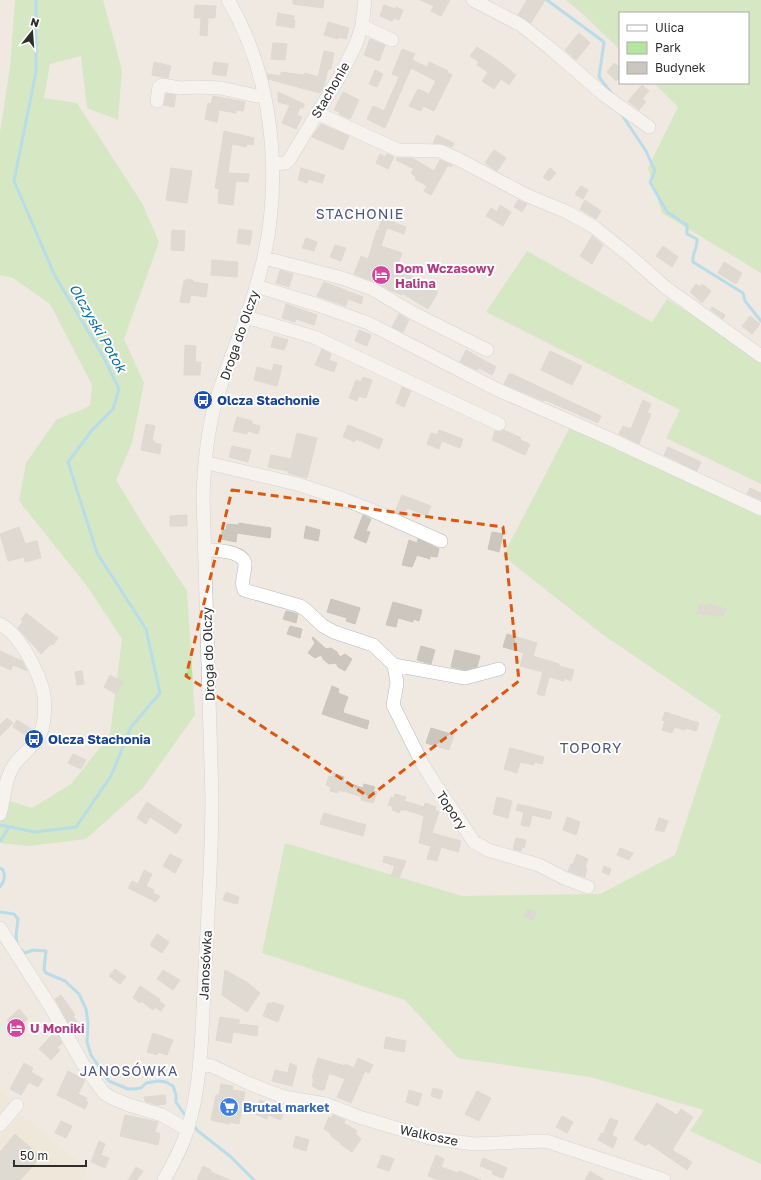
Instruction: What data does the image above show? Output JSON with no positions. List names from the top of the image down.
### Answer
{
  "streets": {
    "street": [
      "Stachonie",
      "Droga do Olczy",
      "Topory",
      "Janosówka",
      "Walkosze"
    ]
  },
  "crossings": [
    ["Stachonie", "Droga do Olczy"],
    ["Droga do Olczy", "Janosówka"],
    ["Janosówka", "Walkosze"]
  ],
  "districts": ["STACHONIE", "TOPORY", "JANOSÓWKA"],
  "water": ["Olczyski Potok"],
  "places": {
    "hotel": ["Dom Wczasowy Halina", "U Moniki"],
    "bus stop": ["Olcza Stachonie", "Olcza Stachonia"],
    "supermarket": ["Brutal market"]
  },
  "legend": ["Ulica", "Park", "Budynek"],
  "scale_bar": "50 m",
  "north": "top"
}
